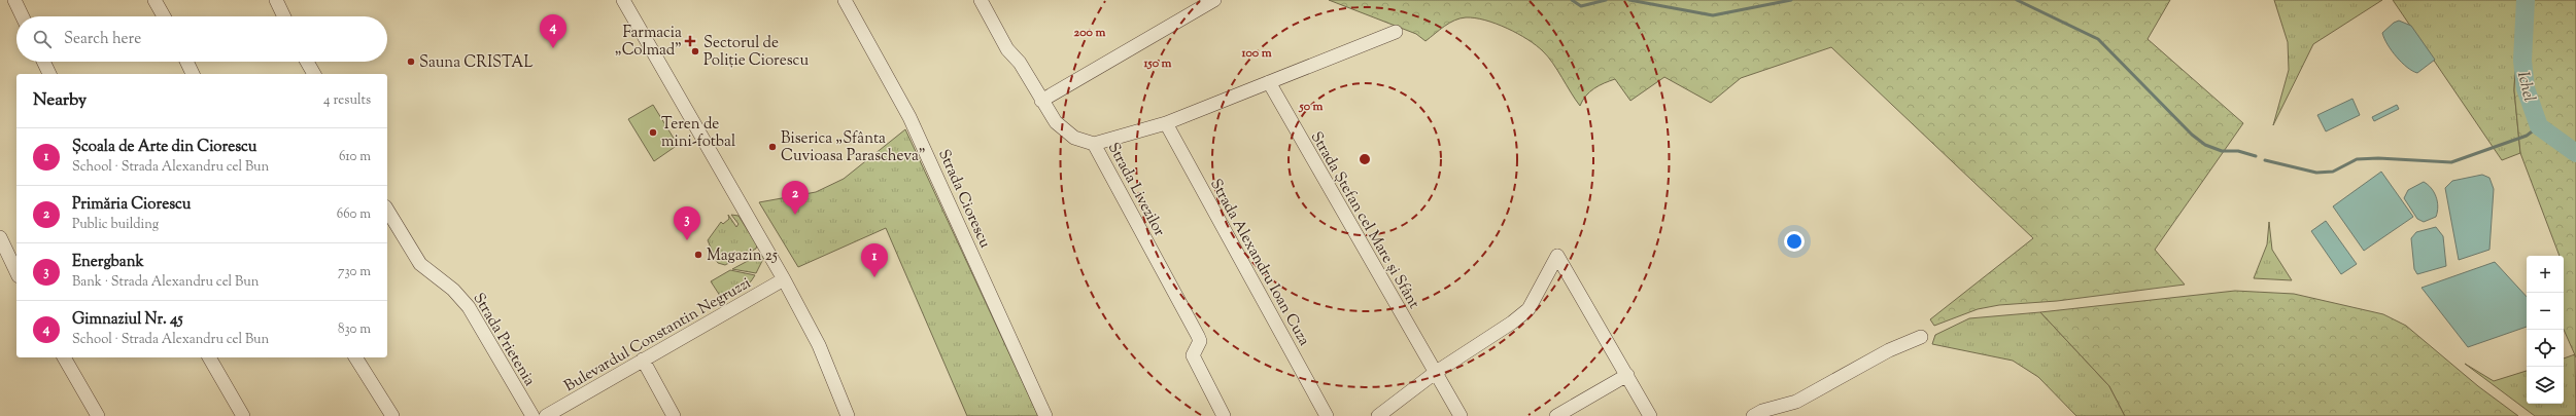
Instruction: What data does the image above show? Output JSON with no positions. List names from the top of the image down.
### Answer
{
  "streets": {
    "street": [
      "Strada Livezilor",
      "Strada Ciorescu",
      "Strada Ștefan cel Mare și Sfânt",
      "Strada Alexandru Ioan Cuza",
      "Bulevardul Constantin Negruzzi",
      "Strada Prietenia"
    ]
  },
  "water": ["Ichel"],
  "places": {
    "health": ["Farmacia „Colmad”"],
    "other": [
      "Sectorul de Poliție Ciorescu",
      "Sauna CRISTAL",
      "Teren de mini-fotbal",
      "Biserica „Sfânta Cuvioasa Parascheva\"",
      "Magazin 25"
    ]
  },
  "page": {
    "pins": [
      "4",
      "2",
      "3",
      "1"
    ],
    "search": "Search here",
    "heading": ["Nearby", "4 results"],
    "list": [
      {
        "mark": "1",
        "name": "Școala de Arte din Ciorescu",
        "note": "School · Strada Alexandru cel Bun",
        "value": "610 m"
      },
      {
        "mark": "2",
        "name": "Primăria Ciorescu",
        "note": "Public building",
        "value": "660 m"
      },
      {
        "mark": "3",
        "name": "Energbank",
        "note": "Bank · Strada Alexandru cel Bun",
        "value": "730 m"
      },
      {
        "mark": "4",
        "name": "Gimnaziul Nr. 45",
        "note": "School · Strada Alexandru cel Bun",
        "value": "830 m"
      }
    ],
    "map_buttons": ["+", "−"]
  },
  "rings": [
    "200 m",
    "100 m",
    "150 m",
    "50 m"
  ]
}
